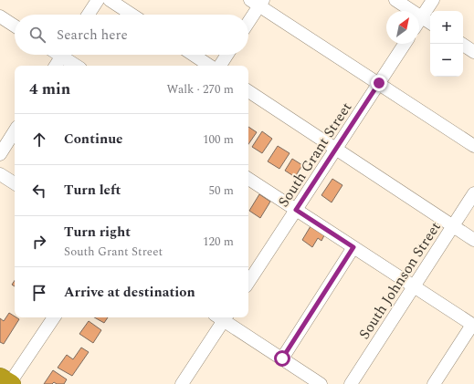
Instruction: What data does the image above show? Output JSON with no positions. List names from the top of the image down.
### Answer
{
  "streets": {
    "street": ["South Grant Street", "South Johnson Street"]
  },
  "north": "top right",
  "page": {
    "map_buttons": ["+", "−"],
    "search": "Search here",
    "heading": ["4 min", "Walk · 270 m"],
    "list": [
      ["Continue", "100 m"],
      ["Turn left", "50 m"],
      ["Turn right", "South Grant Street", "120 m"],
      "Arrive at destination"
    ]
  }
}
